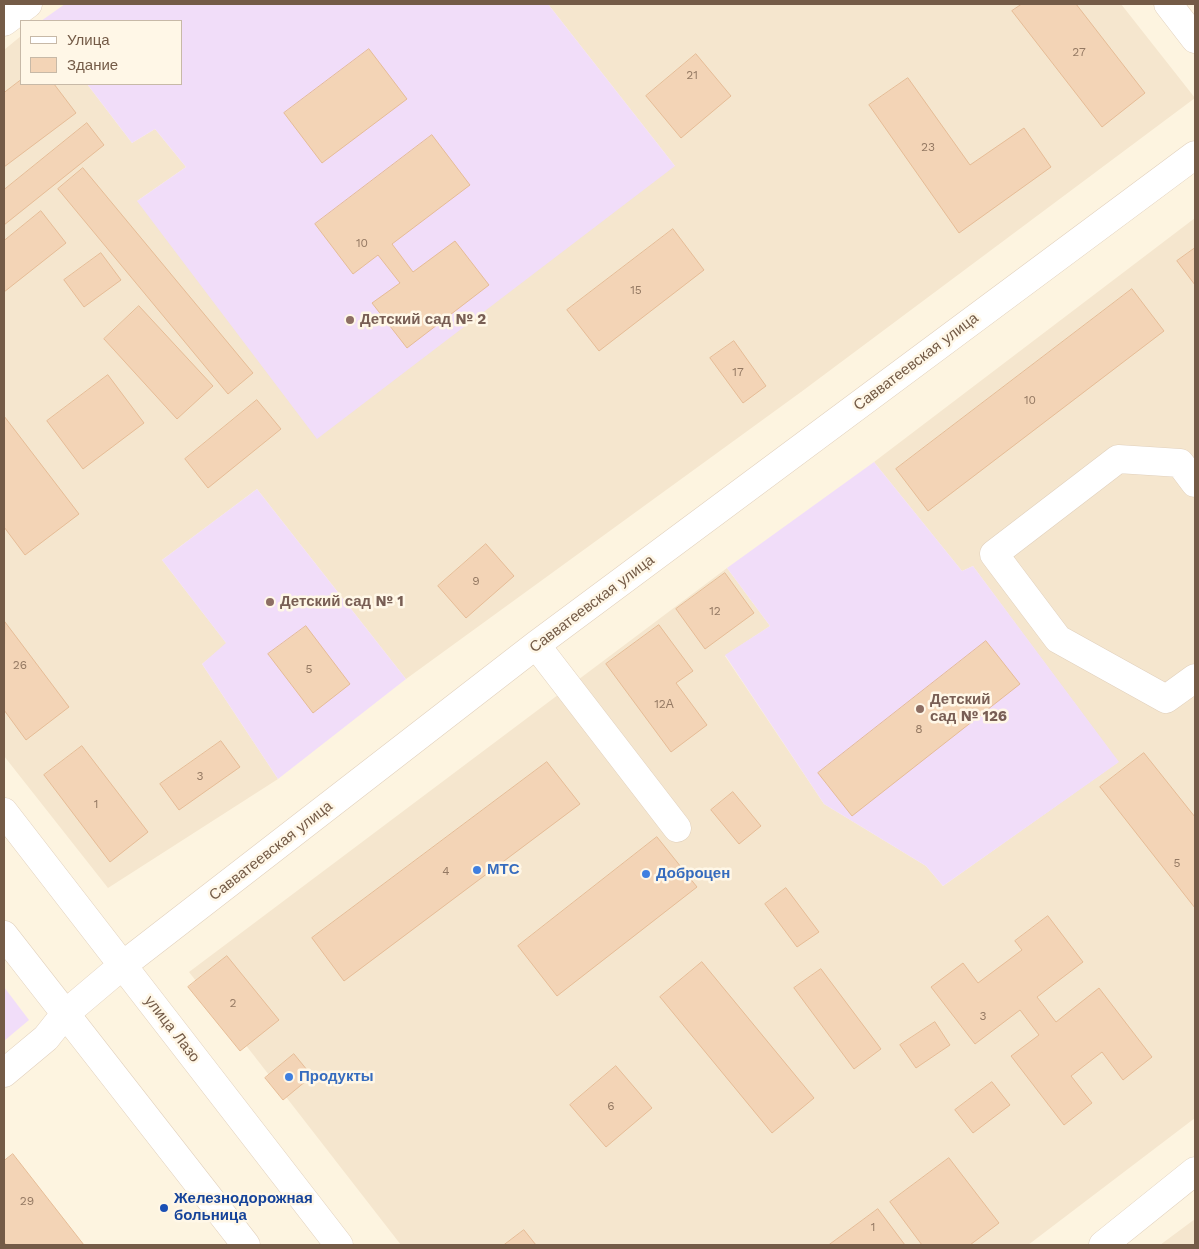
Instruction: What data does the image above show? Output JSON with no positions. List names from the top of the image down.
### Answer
{
  "streets": {
    "street": ["Савватеевская улица", "улица Лазо"]
  },
  "crossings": [
    ["Савватеевская улица", "улица Лазо"]
  ],
  "places": [
    "Детский сад № 2",
    "Детский сад № 1",
    "Детский сад № 126",
    "МТС",
    "Доброцен",
    "Продукты",
    "Железнодорожная больница"
  ],
  "house_numbers": [
    "27",
    "21",
    "23",
    "10",
    "15",
    "17",
    "10",
    "9",
    "12",
    "26",
    "5",
    "12А",
    "8",
    "3",
    "1",
    "5",
    "4",
    "2",
    "3",
    "6",
    "29",
    "1"
  ],
  "legend": ["Улица", "Здание"]
}
